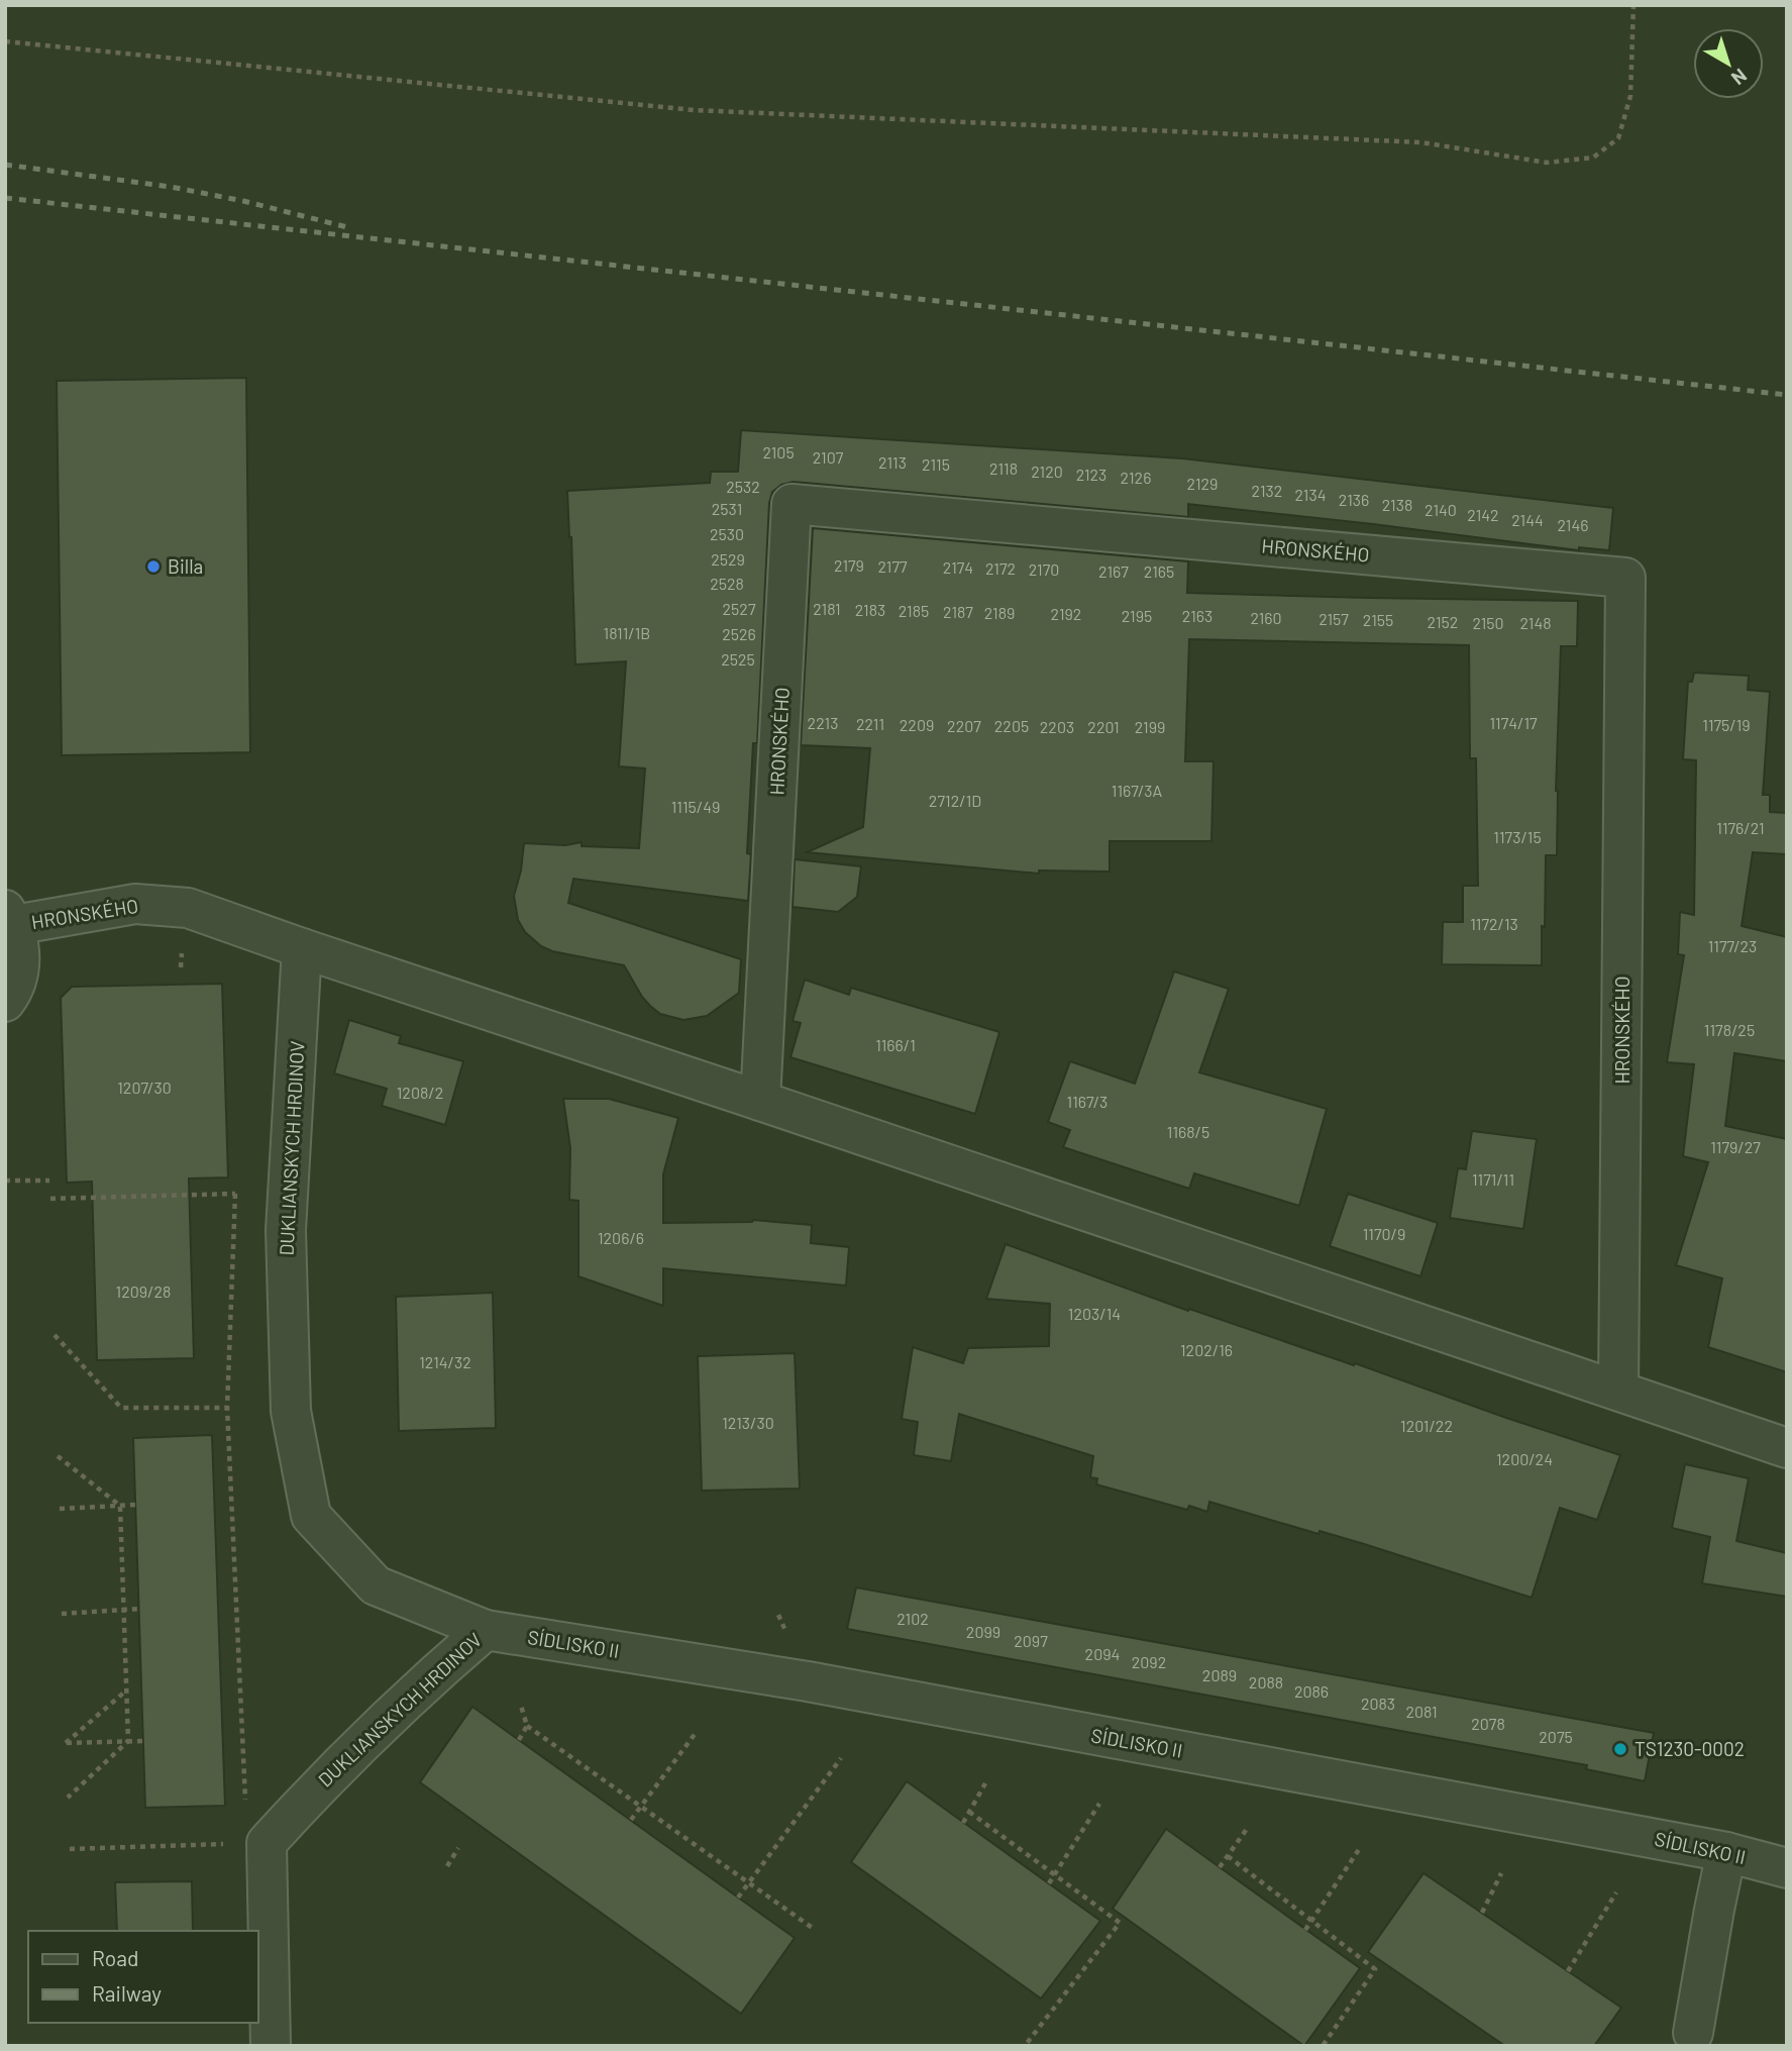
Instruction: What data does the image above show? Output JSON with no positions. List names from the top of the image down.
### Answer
{
  "streets": {
    "street": ["HRONSKÉHO", "DUKLIANSKYCH HRDINOV", "SÍDLISKO II"]
  },
  "crossings": [
    ["HRONSKÉHO", "DUKLIANSKYCH HRDINOV"],
    ["DUKLIANSKYCH HRDINOV", "SÍDLISKO II"]
  ],
  "places": ["Billa", "TS1230-0002"],
  "house_numbers": [
    "2105",
    "2107",
    "2113",
    "2115",
    "2118",
    "2120",
    "2123",
    "2126",
    "2129",
    "2532",
    "2132",
    "2134",
    "2136",
    "2138",
    "2531",
    "2140",
    "2142",
    "2144",
    "2146",
    "2530",
    "2529",
    "2179",
    "2177",
    "2174",
    "2172",
    "2170",
    "2167",
    "2165",
    "2528",
    "2527",
    "2181",
    "2183",
    "2185",
    "2187",
    "2189",
    "2192",
    "2195",
    "2163",
    "2160",
    "2157",
    "2155",
    "2152",
    "2150",
    "2148",
    "1811/1B",
    "2526",
    "2525",
    "2213",
    "1174/17",
    "2211",
    "2209",
    "1175/19",
    "2207",
    "2205",
    "2203",
    "2201",
    "2199",
    "1167/3A",
    "2712/1D",
    "1115/49",
    "1176/21",
    "1173/15",
    "1172/13",
    "1177/23",
    "1178/25",
    "1166/1",
    "1207/30",
    "1208/2",
    "1167/3",
    "1168/5",
    "1179/27",
    "1171/11",
    "1170/9",
    "1206/6",
    "1209/28",
    "1203/14",
    "1202/16",
    "1214/32",
    "1213/30",
    "1201/22",
    "1200/24",
    "2102",
    "2099",
    "2097",
    "2094",
    "2092",
    "2089",
    "2088",
    "2086",
    "2083",
    "2081",
    "2078",
    "2075"
  ],
  "legend": ["Road", "Railway"],
  "north": "bottom right"
}
